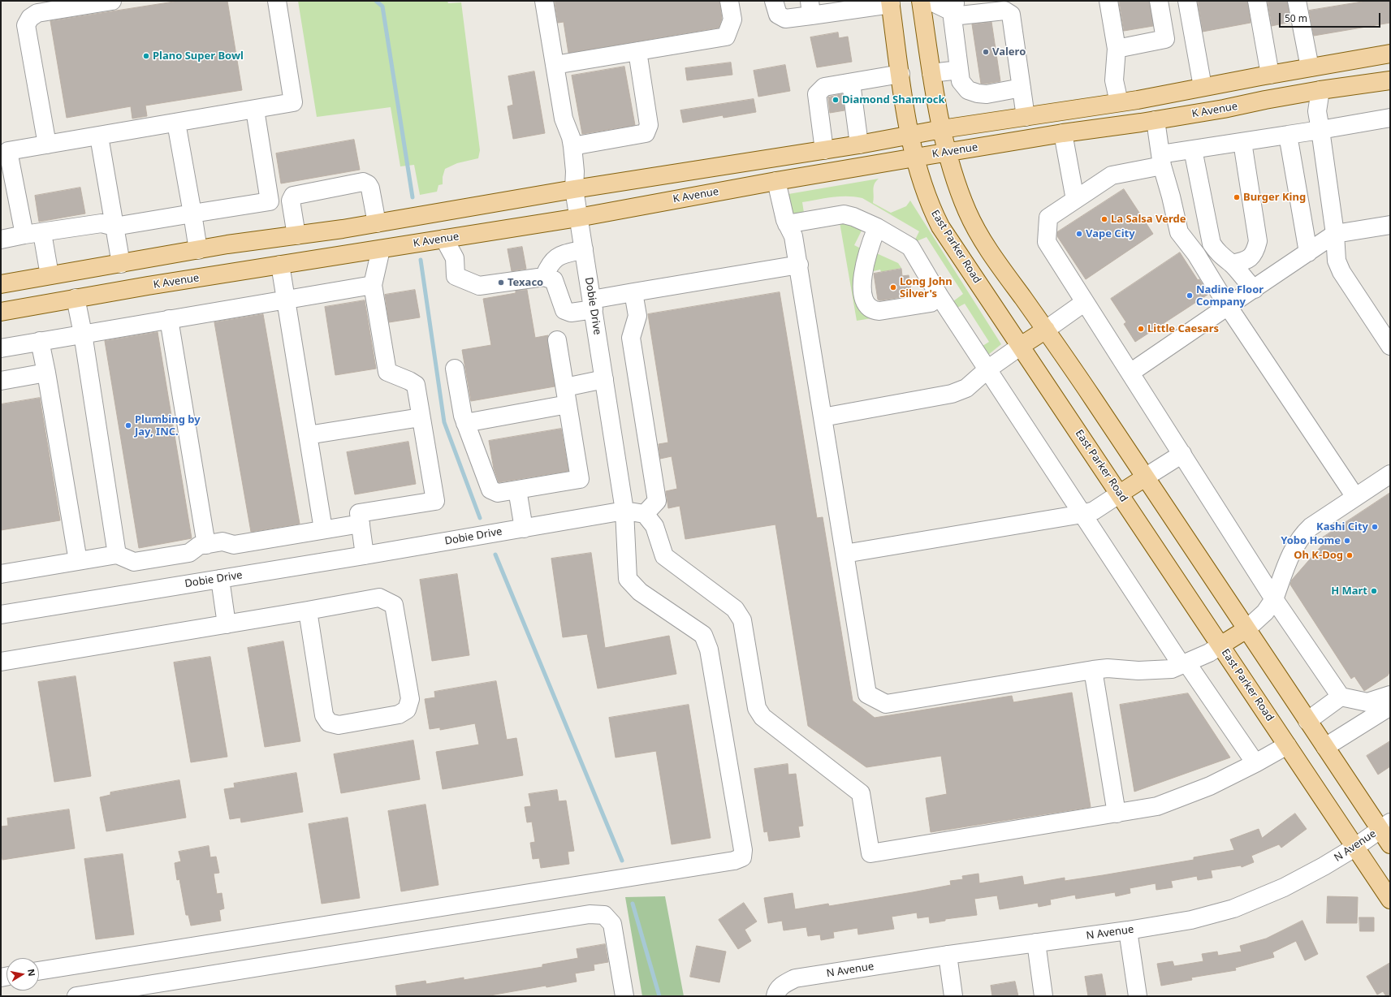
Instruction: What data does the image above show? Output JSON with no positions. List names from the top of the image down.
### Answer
{
  "streets": {
    "main road": ["K Avenue", "East Parker Road"],
    "street": ["Dobie Drive", "N Avenue"]
  },
  "crossings": [
    ["K Avenue", "East Parker Road"],
    ["K Avenue", "Dobie Drive"],
    ["East Parker Road", "N Avenue"]
  ],
  "places": [
    "Valero",
    "Plano Super Bowl",
    "Diamond Shamrock",
    "Burger King",
    "La Salsa Verde",
    "Vape City",
    "Texaco",
    "Long John Silver's",
    "Nadine Floor Company",
    "Little Caesars",
    "Plumbing by Jay, INC.",
    "Kashi City",
    "Yobo Home",
    "Oh K-Dog",
    "H Mart"
  ],
  "scale_bar": "50 m",
  "north": "right"
}
